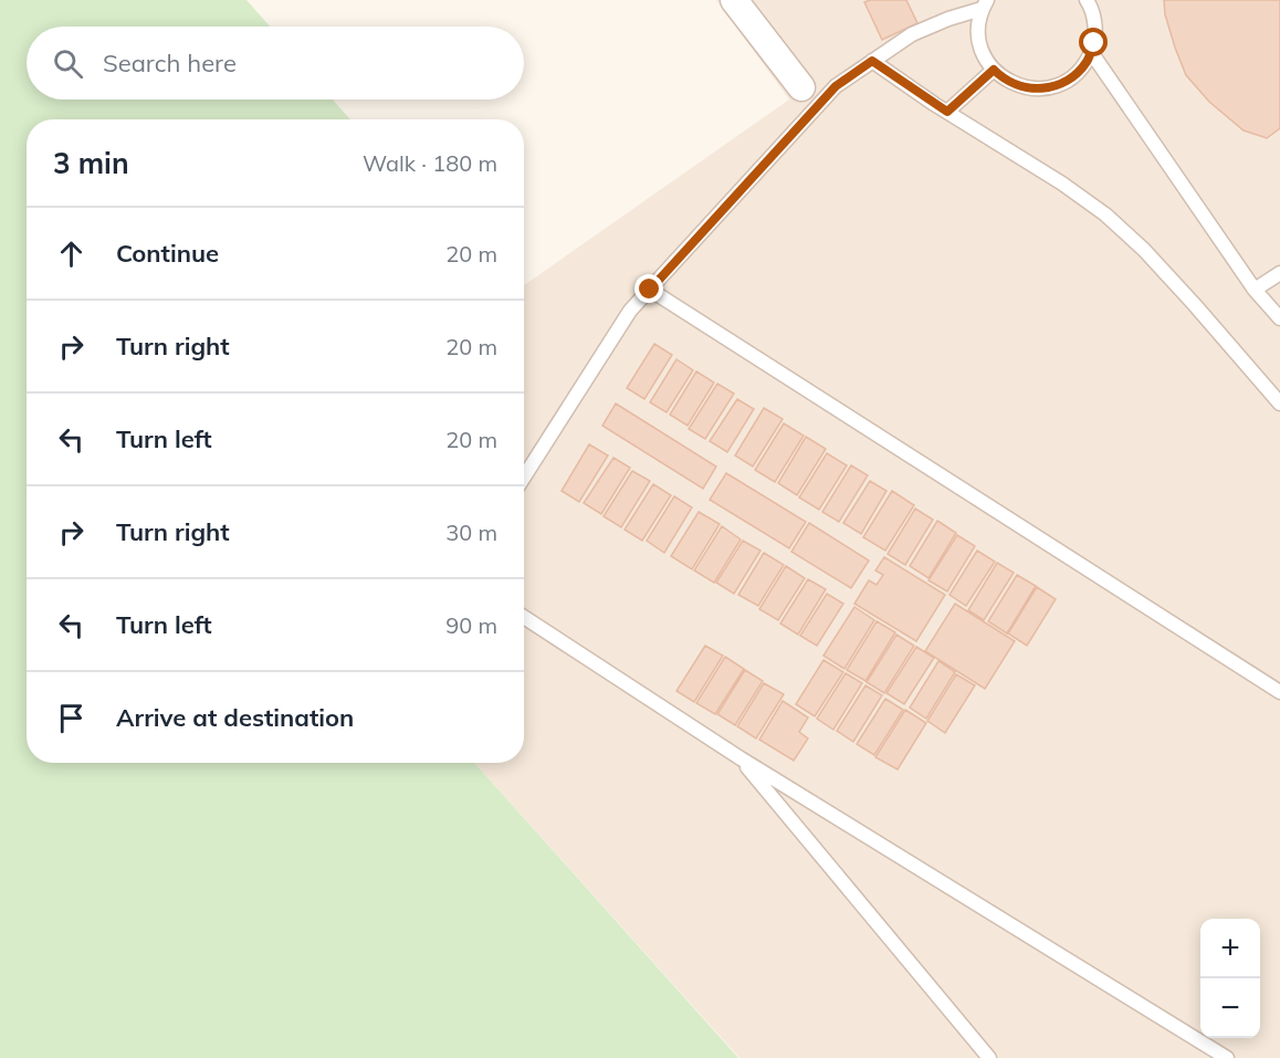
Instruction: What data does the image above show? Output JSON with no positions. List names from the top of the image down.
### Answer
{
  "page": {
    "search": "Search here",
    "heading": ["3 min", "Walk · 180 m"],
    "list": [
      ["Continue", "20 m"],
      ["Turn right", "20 m"],
      ["Turn left", "20 m"],
      ["Turn right", "30 m"],
      ["Turn left", "90 m"],
      "Arrive at destination"
    ],
    "map_buttons": ["+", "−"]
  }
}
